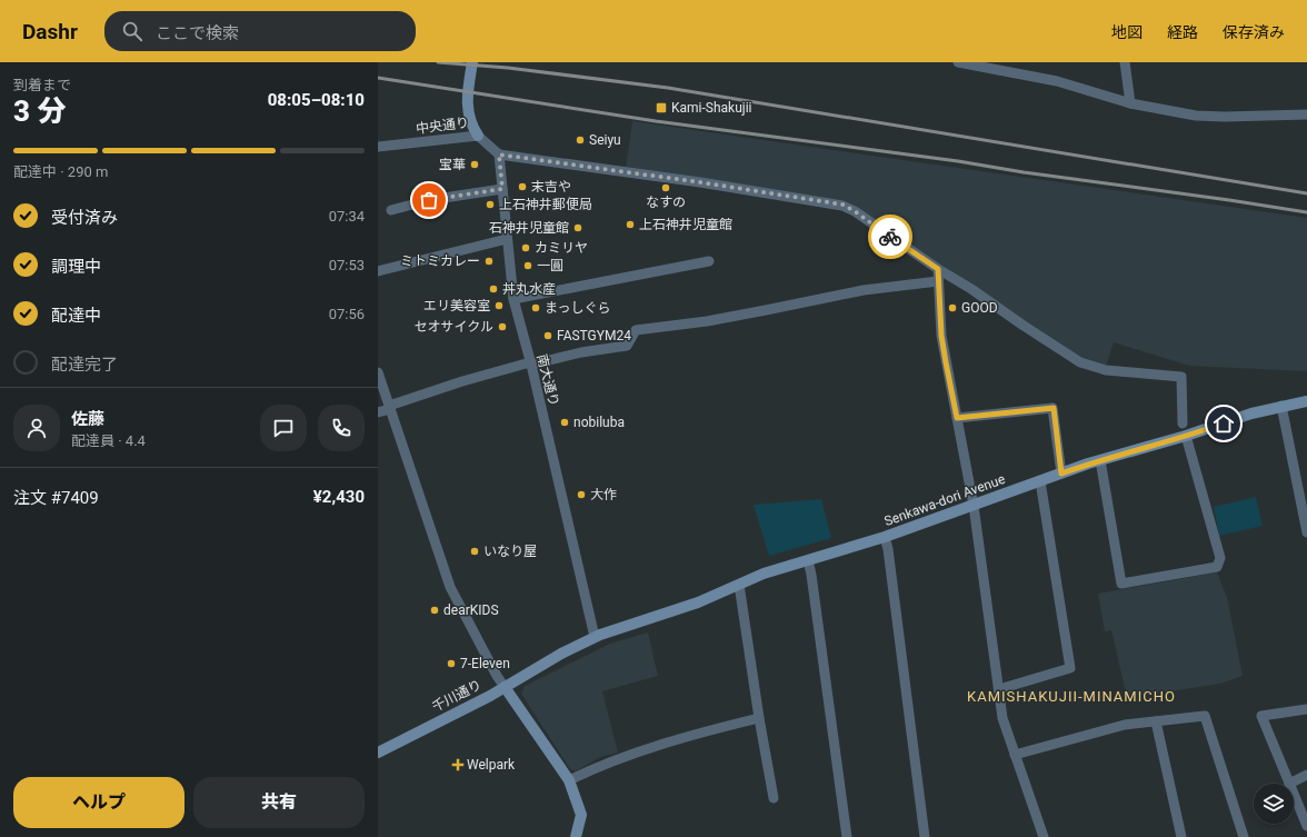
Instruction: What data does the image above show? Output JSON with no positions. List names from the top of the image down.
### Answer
{
  "streets": {
    "main road": ["中央通り", "Senkawa-dori Avenue", "千川通り"],
    "street": ["南大通り"]
  },
  "crossings": [
    ["南大通り", "Senkawa-dori Avenue"],
    ["南大通り", "千川通り"],
    ["Senkawa-dori Avenue", "千川通り"]
  ],
  "districts": ["KAMISHAKUJII-MINAMICHO"],
  "places": {
    "transit": ["Kami-Shakujii"],
    "other": [
      "Seiyu",
      "宝華",
      "末吉や",
      "なすの",
      "上石神井郵便局",
      "上石神井児童館",
      "石神井児童館",
      "カミリヤ",
      "ミトミカレー",
      "一圓",
      "丼丸水産",
      "エリ美容室",
      "まっしぐら",
      "GOOD",
      "セオサイクル",
      "FASTGYM24",
      "nobiluba",
      "大作",
      "いなり屋",
      "dearKIDS",
      "7-Eleven"
    ],
    "health": ["Welpark"]
  },
  "page": {
    "header": "Dashr",
    "search": "ここで検索",
    "nav": ["地図", "経路", "保存済み"],
    "heading": ["3 分", "到着まで", "08:05–08:10"],
    "panel": [
      "佐藤",
      "配達員 · 4.4",
      "注文 #7409",
      "¥2,430"
    ],
    "bar": "配達中 · 290 m",
    "list": [
      ["受付済み", "07:34"],
      ["調理中", "07:53"],
      ["配達中", "07:56"],
      "配達完了"
    ],
    "buttons": ["ヘルプ", "共有"]
  }
}
